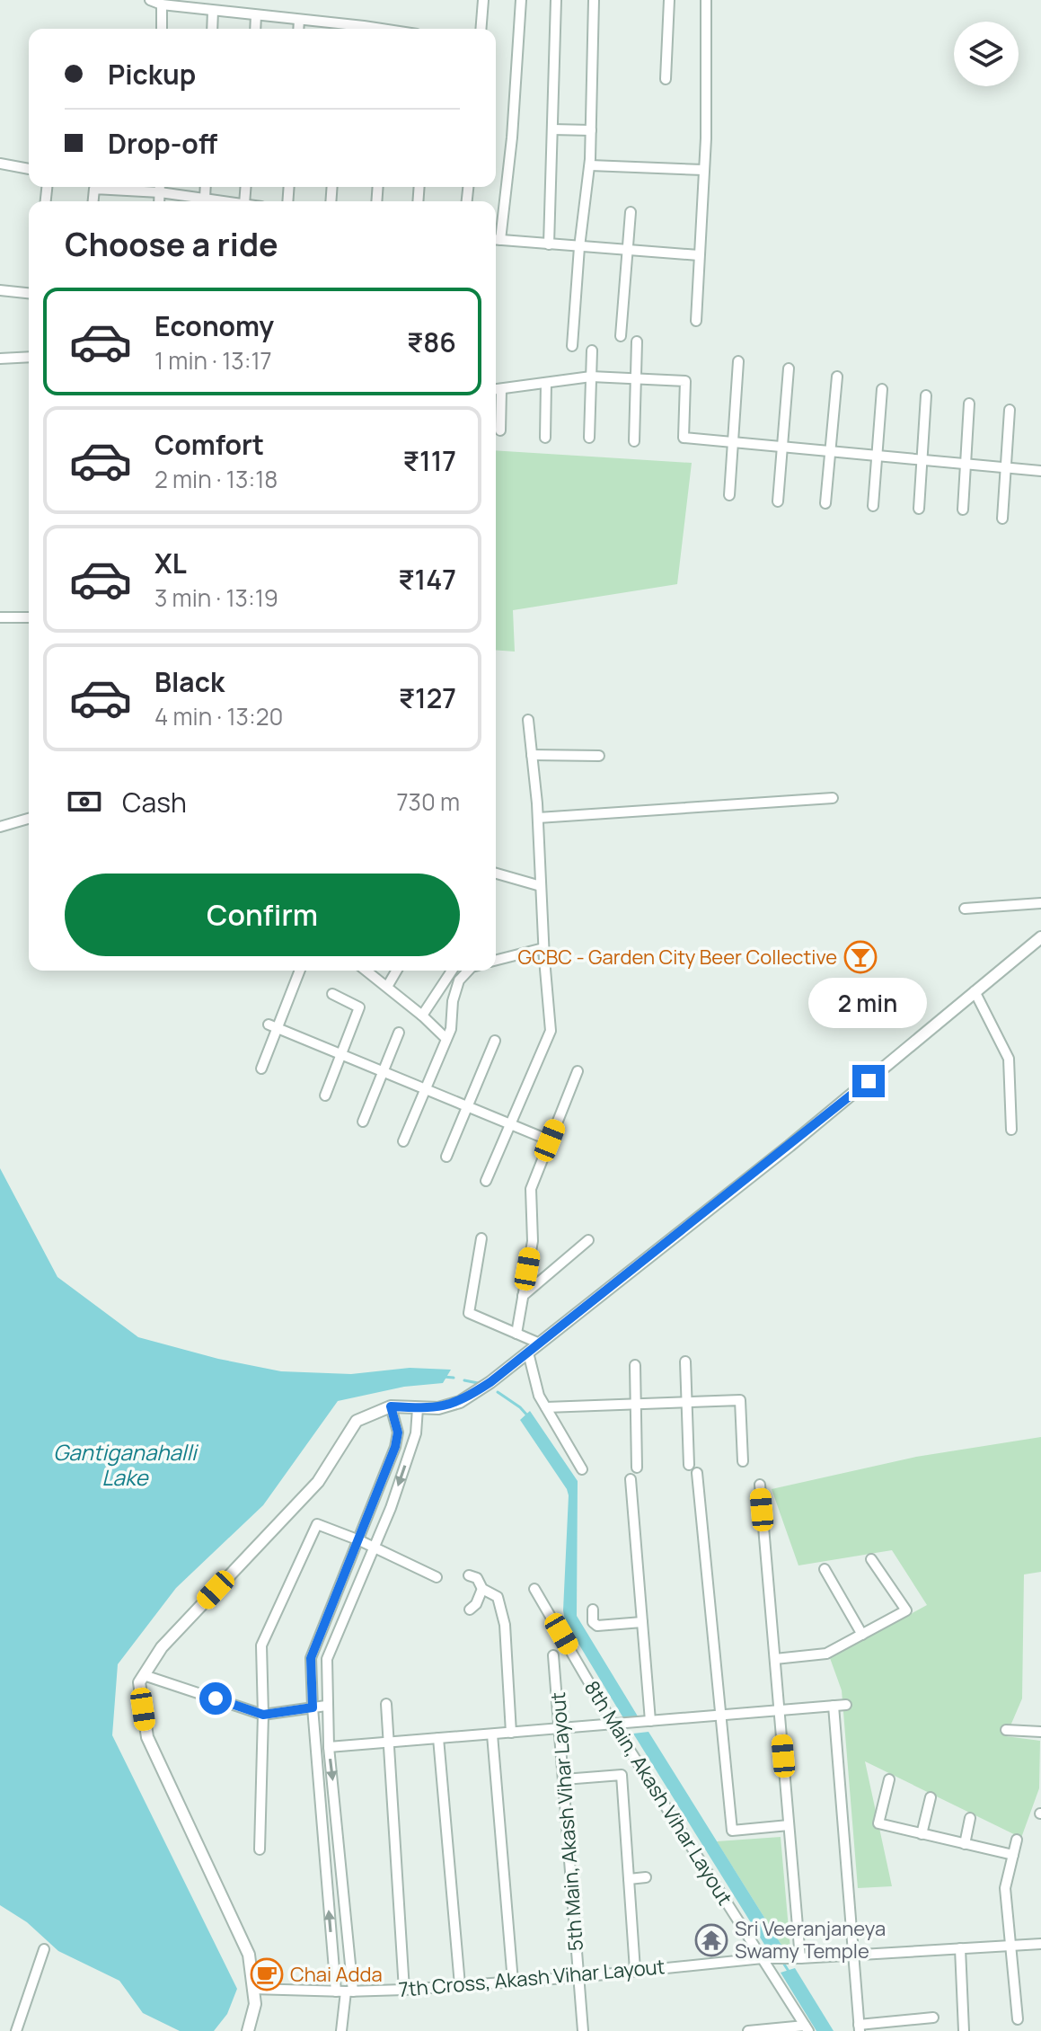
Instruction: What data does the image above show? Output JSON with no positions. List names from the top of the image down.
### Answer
{
  "streets": {
    "street": ["8th Main, Akash Vihar Layout", "5th Main, Akash Vihar Layout", "7th Cross, Akash Vihar Layout"]
  },
  "crossings": [
    ["8th Main, Akash Vihar Layout", "7th Cross, Akash Vihar Layout"],
    ["5th Main, Akash Vihar Layout", "7th Cross, Akash Vihar Layout"]
  ],
  "water": ["Gantiganahalli Lake"],
  "places": {
    "bar": ["GCBC - Garden City Beer Collective"],
    "temple": ["Sri Veeranjaneya Swamy Temple"],
    "cafe": ["Chai Adda"]
  },
  "page": {
    "banner": ["Pickup", "Drop-off"],
    "heading": "Choose a ride",
    "list": [
      {
        "name": "Economy",
        "note": "1 min · 13:17",
        "value": "₹86"
      },
      {
        "name": "Comfort",
        "note": "2 min · 13:18",
        "value": "₹117"
      },
      {
        "name": "XL",
        "note": "3 min · 13:19",
        "value": "₹147"
      },
      {
        "name": "Black",
        "note": "4 min · 13:20",
        "value": "₹127"
      }
    ],
    "pay": ["Cash", "730 m"],
    "buttons": "Confirm",
    "bubble": "2 min"
  }
}
